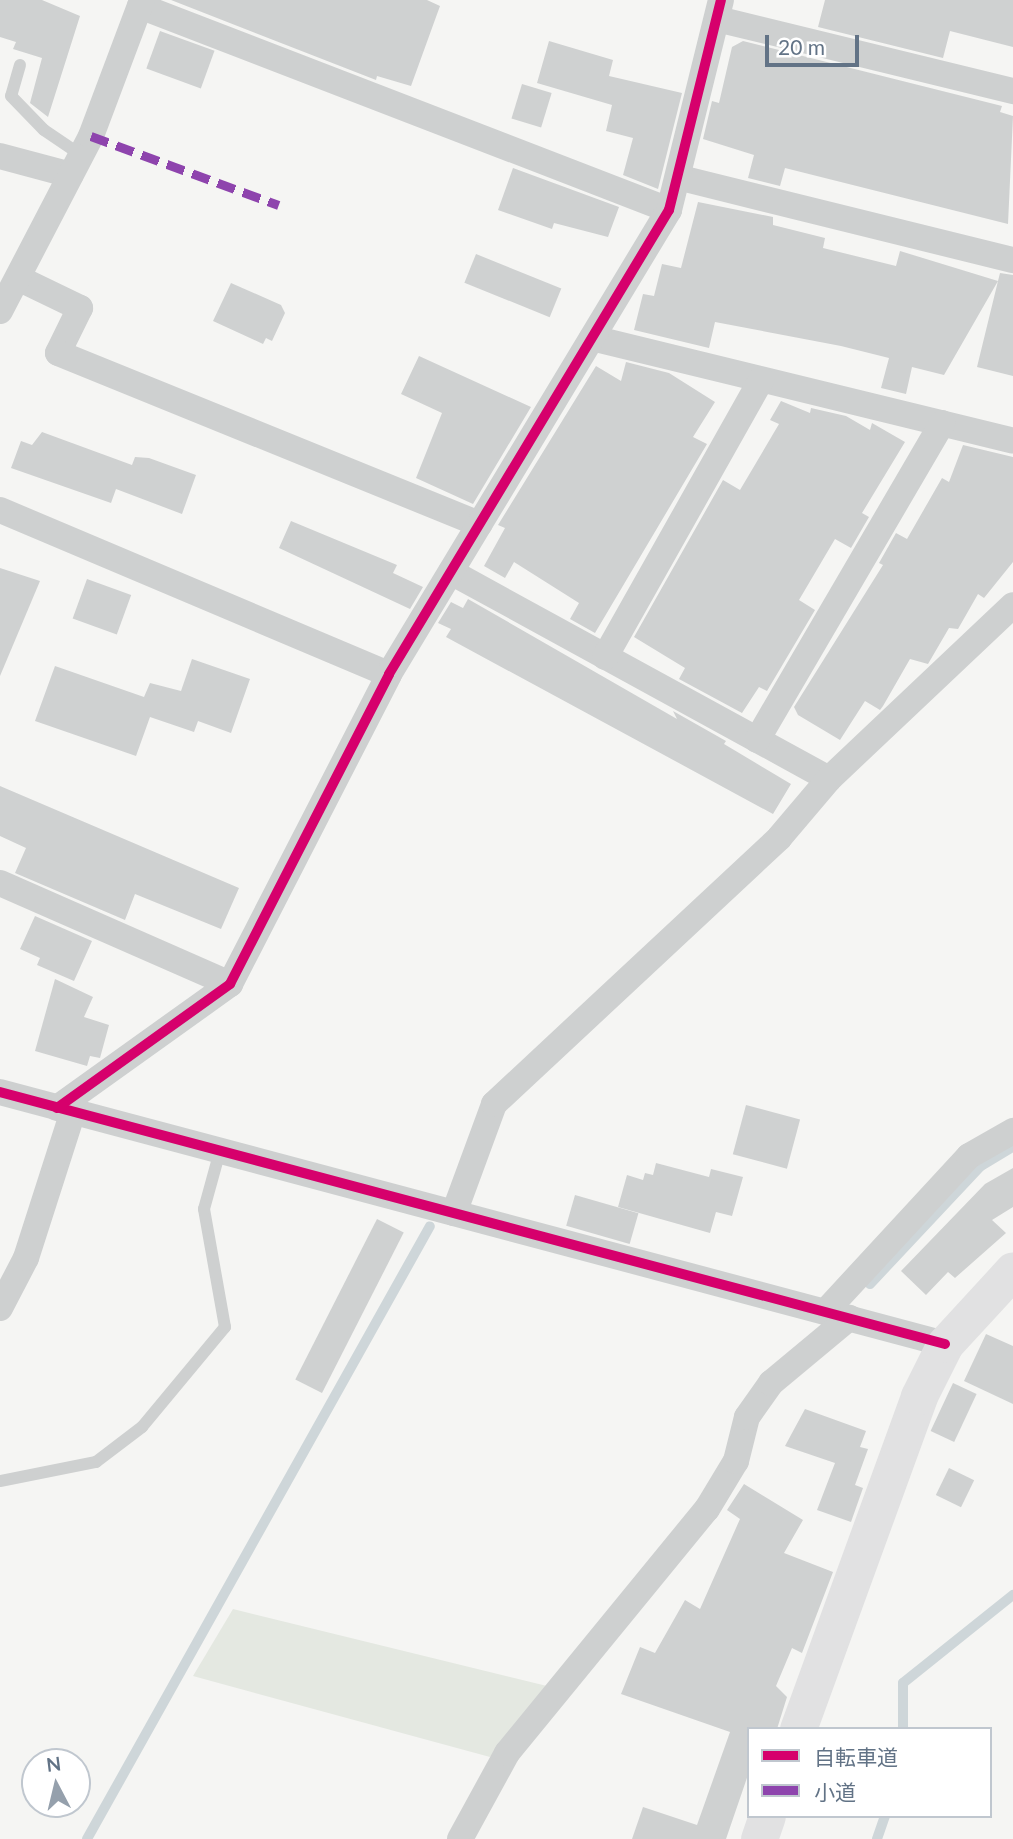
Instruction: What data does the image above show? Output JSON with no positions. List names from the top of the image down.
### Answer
{
  "legend": ["自転車道", "小道"],
  "scale_bar": "20 m",
  "north": "top"
}
